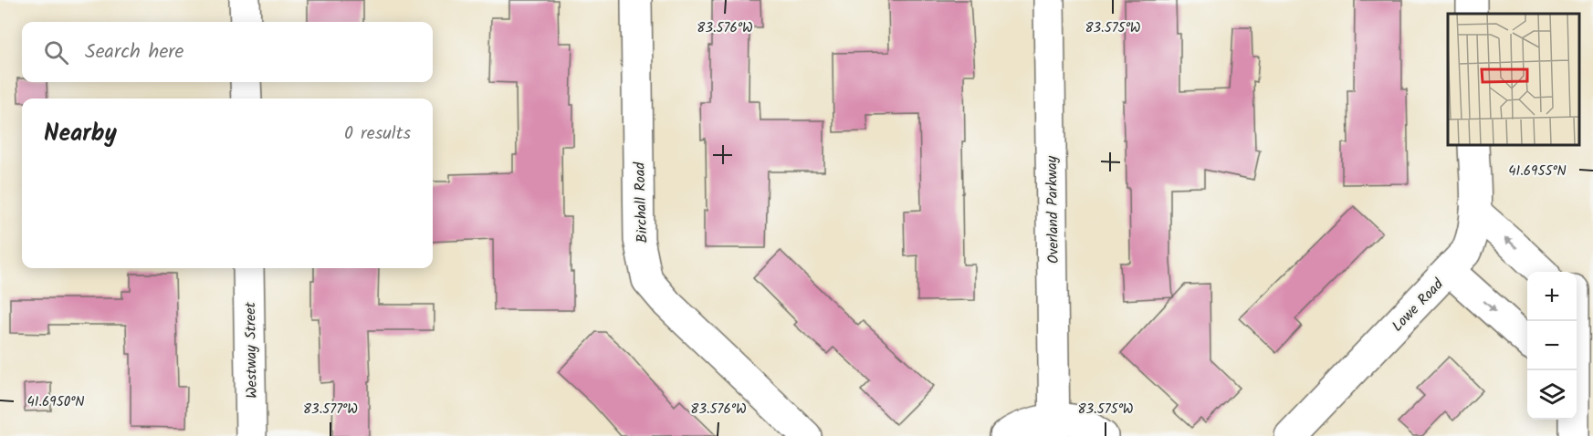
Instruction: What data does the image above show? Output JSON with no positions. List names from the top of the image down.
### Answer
{
  "streets": {
    "street": [
      "Birchall Road",
      "Overland Parkway",
      "Lowe Road",
      "Westway Street"
    ]
  },
  "page": {
    "search": "Search here",
    "heading": ["Nearby", "0 results"],
    "map_buttons": ["+", "−"]
  },
  "coordinates": [
    "83.576°W",
    "83.575°W",
    "41.6955°N",
    "41.6950°N",
    "83.577°W"
  ]
}
